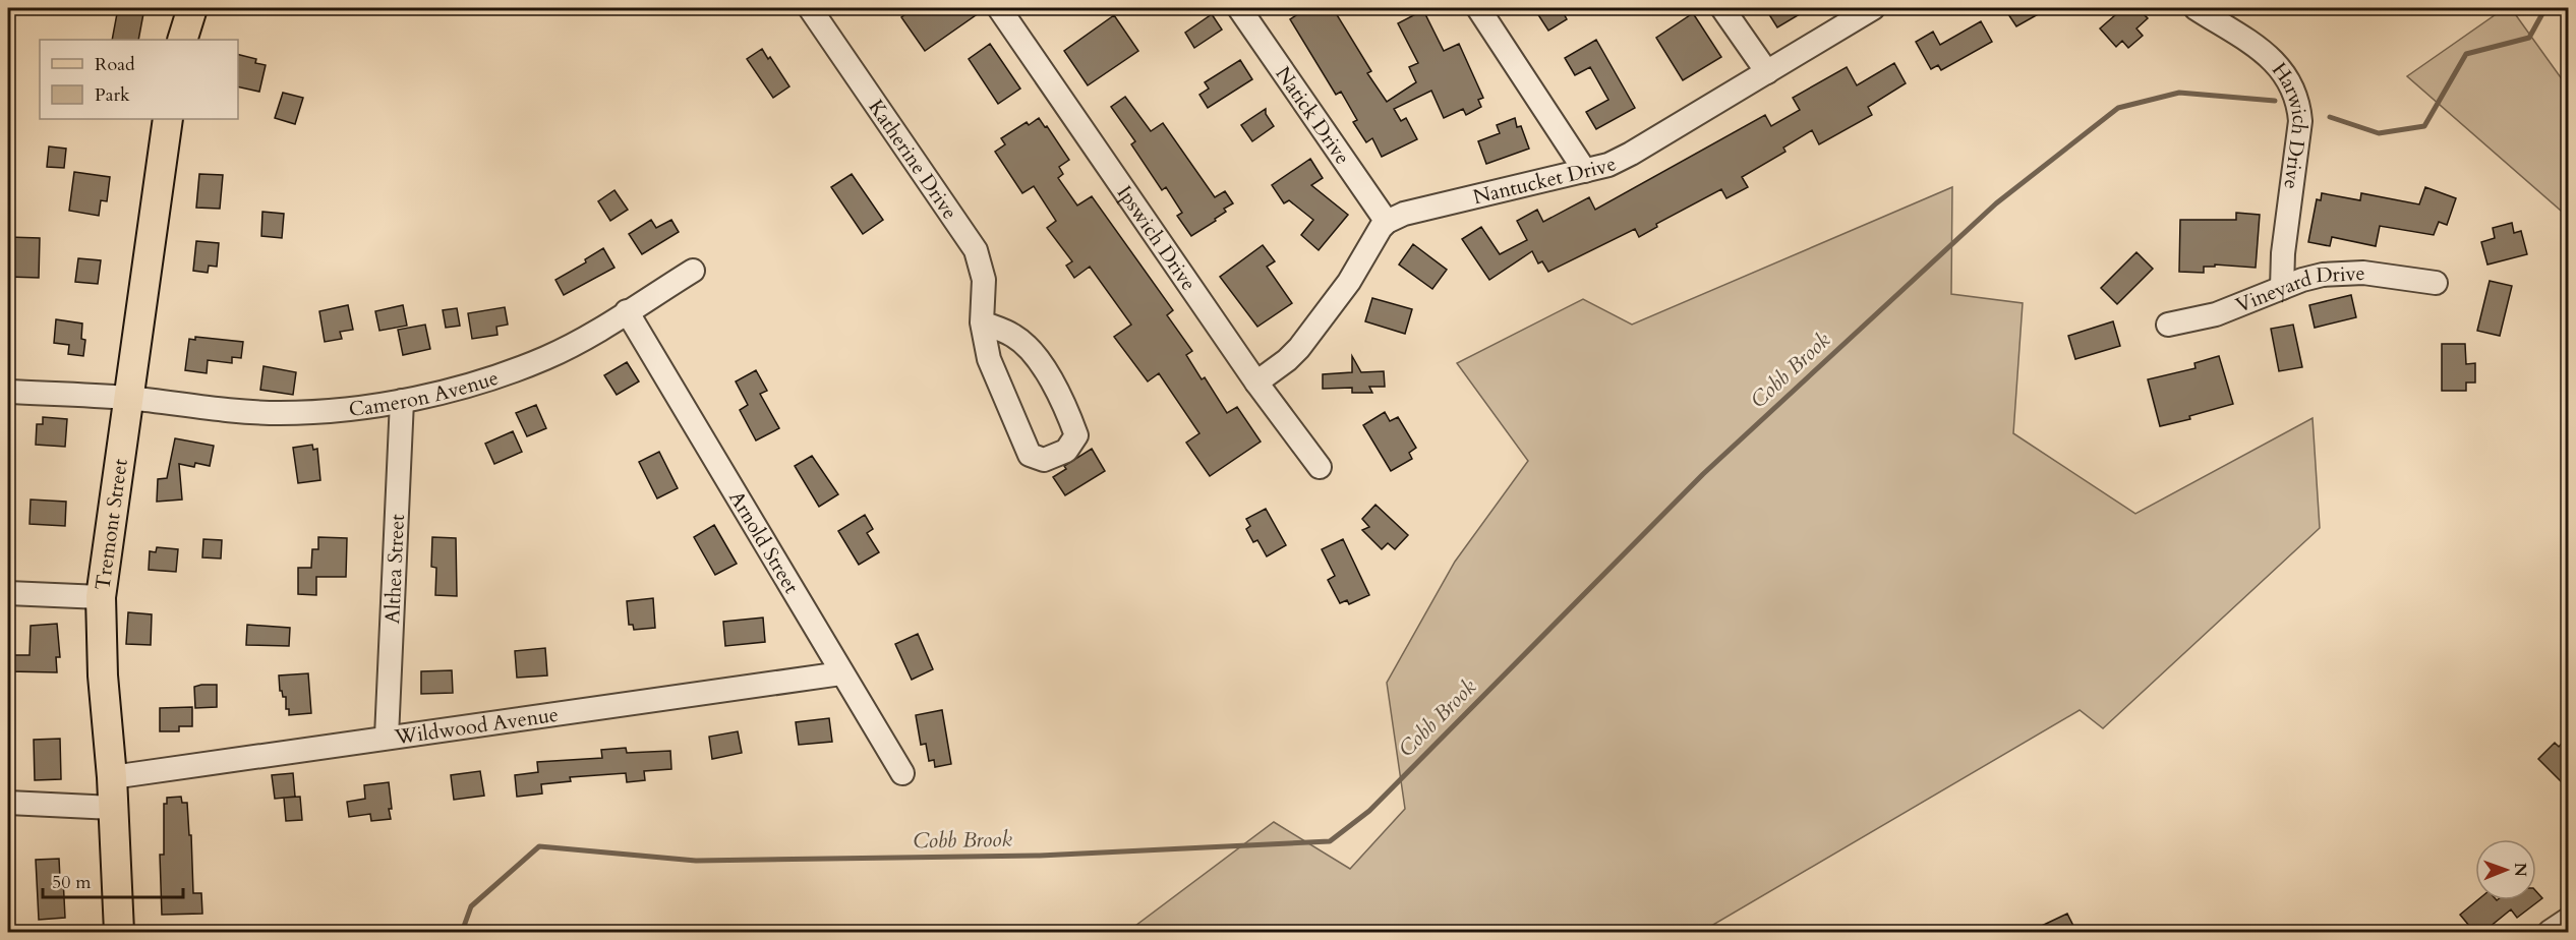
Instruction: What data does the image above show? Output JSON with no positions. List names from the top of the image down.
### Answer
{
  "streets": {
    "main road": ["Tremont Street"],
    "street": [
      "Natick Drive",
      "Harwich Drive",
      "Katherine Drive",
      "Nantucket Drive",
      "Ipswich Drive",
      "Vineyard Drive",
      "Cameron Avenue",
      "Arnold Street",
      "Althea Street",
      "Wildwood Avenue"
    ]
  },
  "crossings": [
    ["Natick Drive", "Nantucket Drive"],
    ["Harwich Drive", "Vineyard Drive"],
    ["Cameron Avenue", "Tremont Street"],
    ["Cameron Avenue", "Arnold Street"],
    ["Cameron Avenue", "Althea Street"],
    ["Tremont Street", "Wildwood Avenue"],
    ["Arnold Street", "Wildwood Avenue"],
    ["Althea Street", "Wildwood Avenue"]
  ],
  "water": ["Cobb Brook"],
  "legend": ["Road", "Park"],
  "scale_bar": "50 m",
  "north": "right"
}
